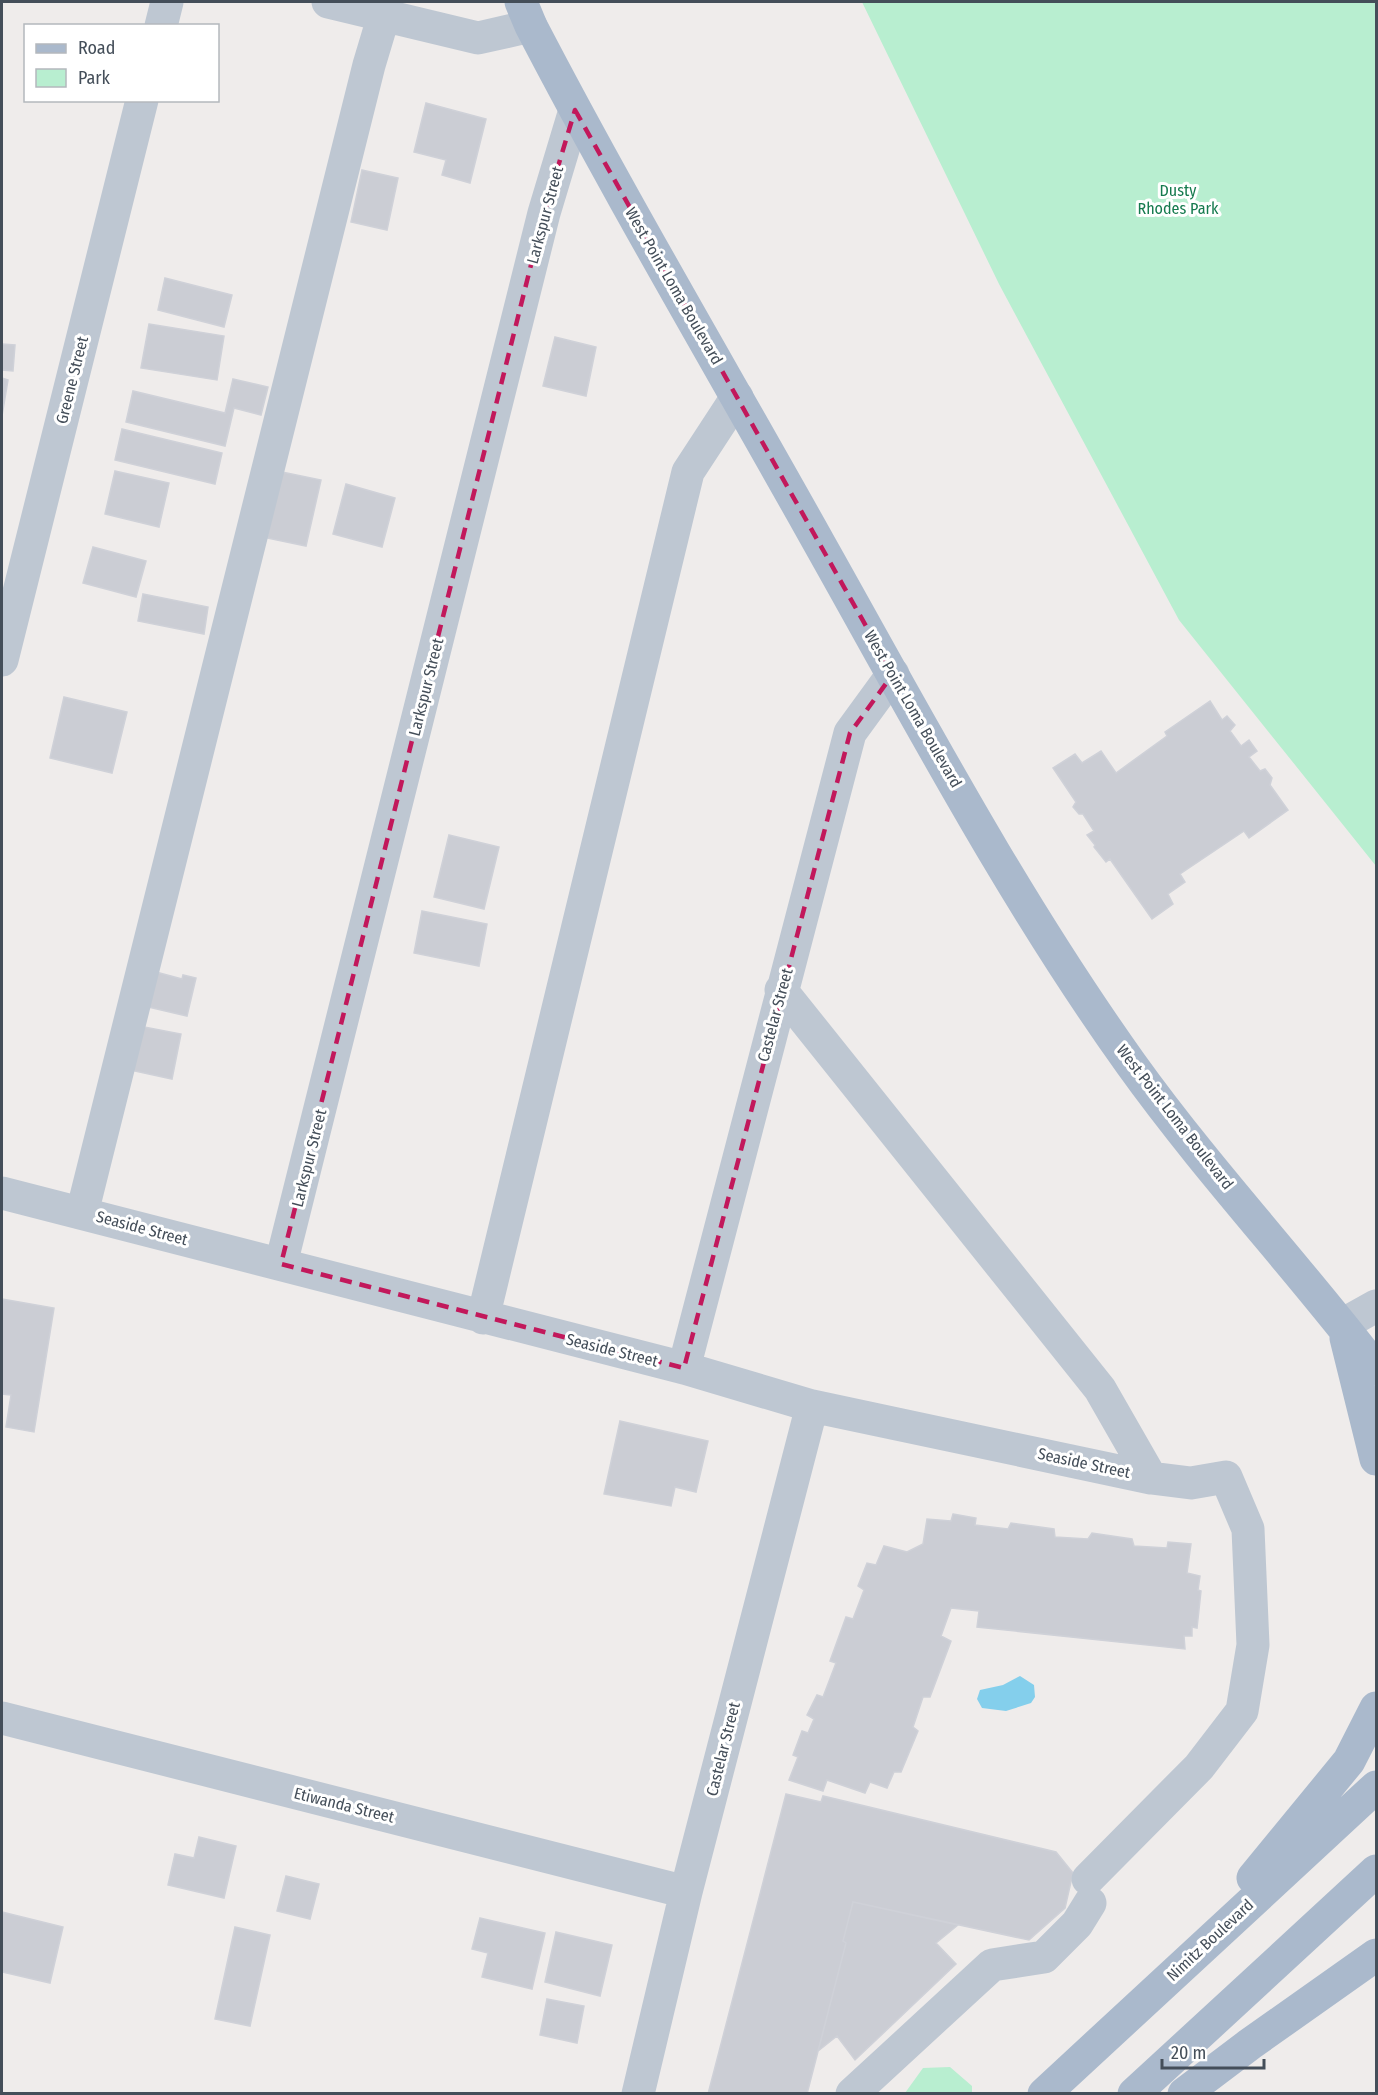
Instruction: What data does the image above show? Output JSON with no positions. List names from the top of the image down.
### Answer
{
  "streets": {
    "main road": ["West Point Loma Boulevard", "Nimitz Boulevard"],
    "street": [
      "Larkspur Street",
      "Greene Street",
      "Castelar Street",
      "Seaside Street",
      "Etiwanda Street"
    ]
  },
  "crossings": [
    ["Larkspur Street", "West Point Loma Boulevard"],
    ["Larkspur Street", "Seaside Street"],
    ["West Point Loma Boulevard", "Castelar Street"],
    ["Castelar Street", "Seaside Street"],
    ["Castelar Street", "Etiwanda Street"]
  ],
  "parks": ["Dusty Rhodes Park"],
  "legend": ["Road", "Park"],
  "scale_bar": "20 m"
}
